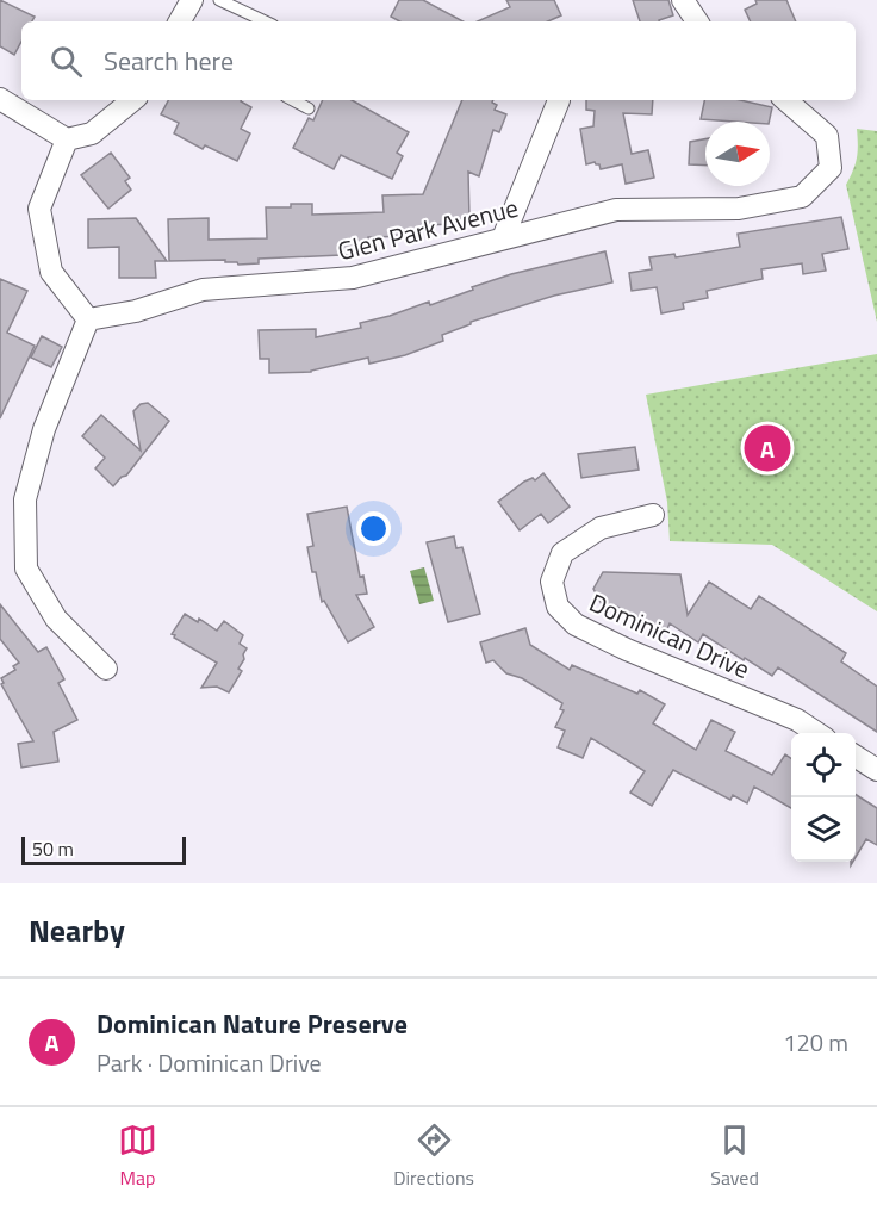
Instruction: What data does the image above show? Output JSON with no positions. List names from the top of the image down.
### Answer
{
  "streets": {
    "street": ["Glen Park Avenue", "Dominican Drive"]
  },
  "scale_bar": "50 m",
  "north": "right",
  "page": {
    "search": "Search here",
    "pins": "A",
    "scale": "50 m",
    "heading": "Nearby",
    "list": [
      {
        "mark": "A",
        "name": "Dominican Nature Preserve",
        "note": "Park · Dominican Drive",
        "value": "120 m"
      }
    ],
    "nav": ["Map", "Directions", "Saved"]
  }
}
